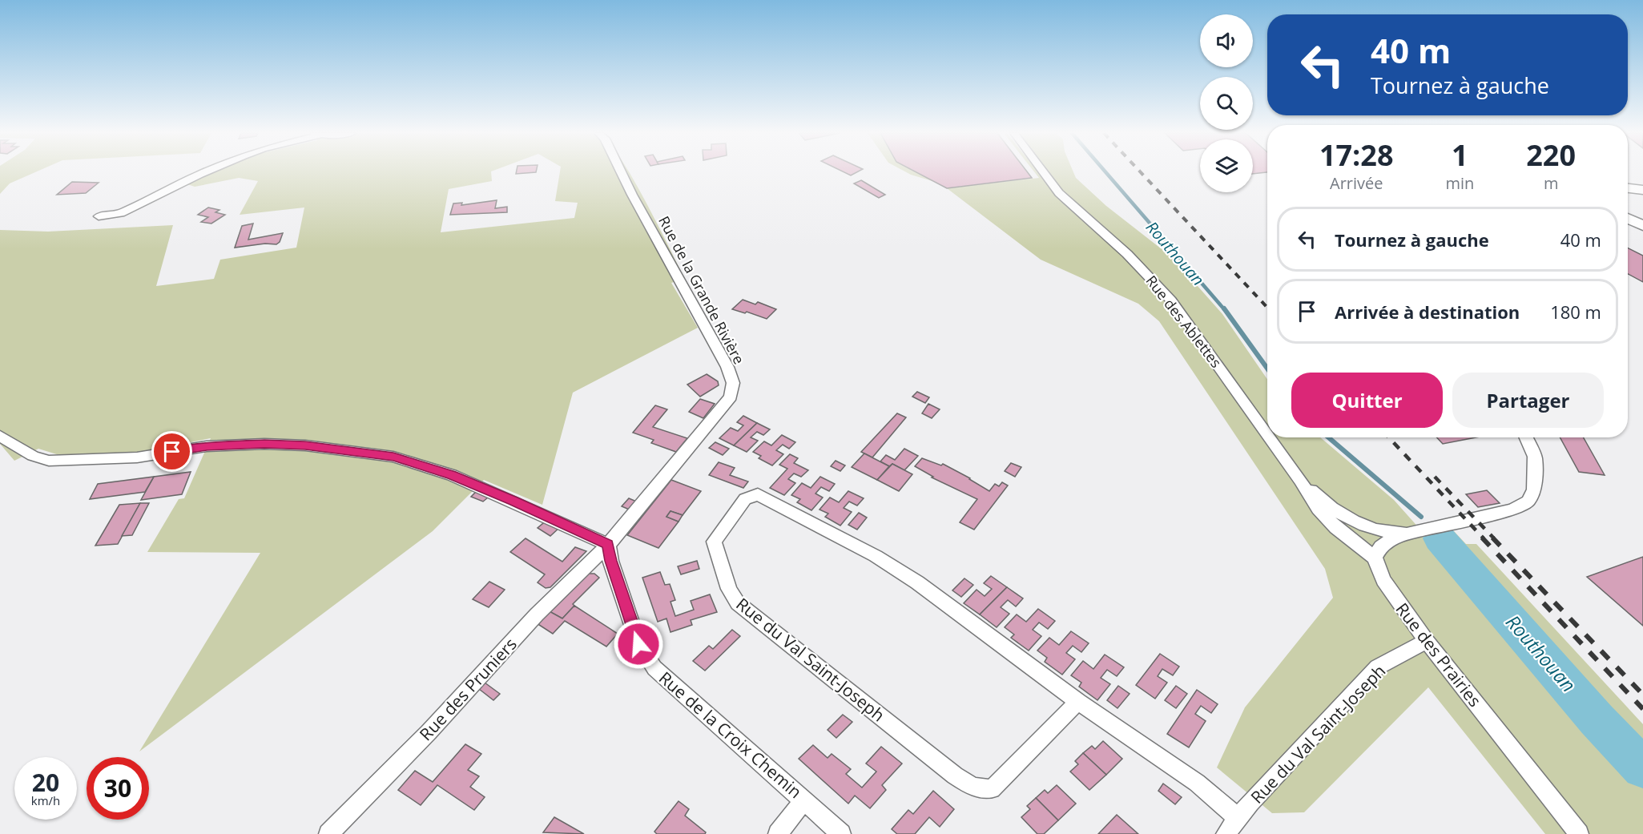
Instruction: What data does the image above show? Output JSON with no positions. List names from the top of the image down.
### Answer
{
  "streets": {
    "street": [
      "Rue de la Grande Rivière",
      "Rue des Ablettes",
      "Rue des Prairies",
      "Rue du Val Saint-Joseph",
      "Rue des Pruniers",
      "Rue de la Croix Chemin"
    ]
  },
  "crossings": [
    ["Rue de la Grande Rivière", "Rue des Pruniers"],
    ["Rue de la Grande Rivière", "Rue de la Croix Chemin"],
    ["Rue des Ablettes", "Rue des Prairies"],
    ["Rue des Prairies", "Rue du Val Saint-Joseph"],
    ["Rue des Pruniers", "Rue de la Croix Chemin"]
  ],
  "water": ["Routhouan"],
  "page": {
    "turn": ["40 m", "Tournez à gauche"],
    "eta": [
      "17:28",
      "Arrivée",
      "1",
      "min",
      "220",
      "m"
    ],
    "list": [
      {
        "name": "Tournez à gauche",
        "value": "40 m"
      },
      {
        "name": "Arrivée à destination",
        "value": "180 m"
      }
    ],
    "buttons": ["Quitter", "Partager"],
    "speed": "20 km/h",
    "limit": "30"
  }
}
